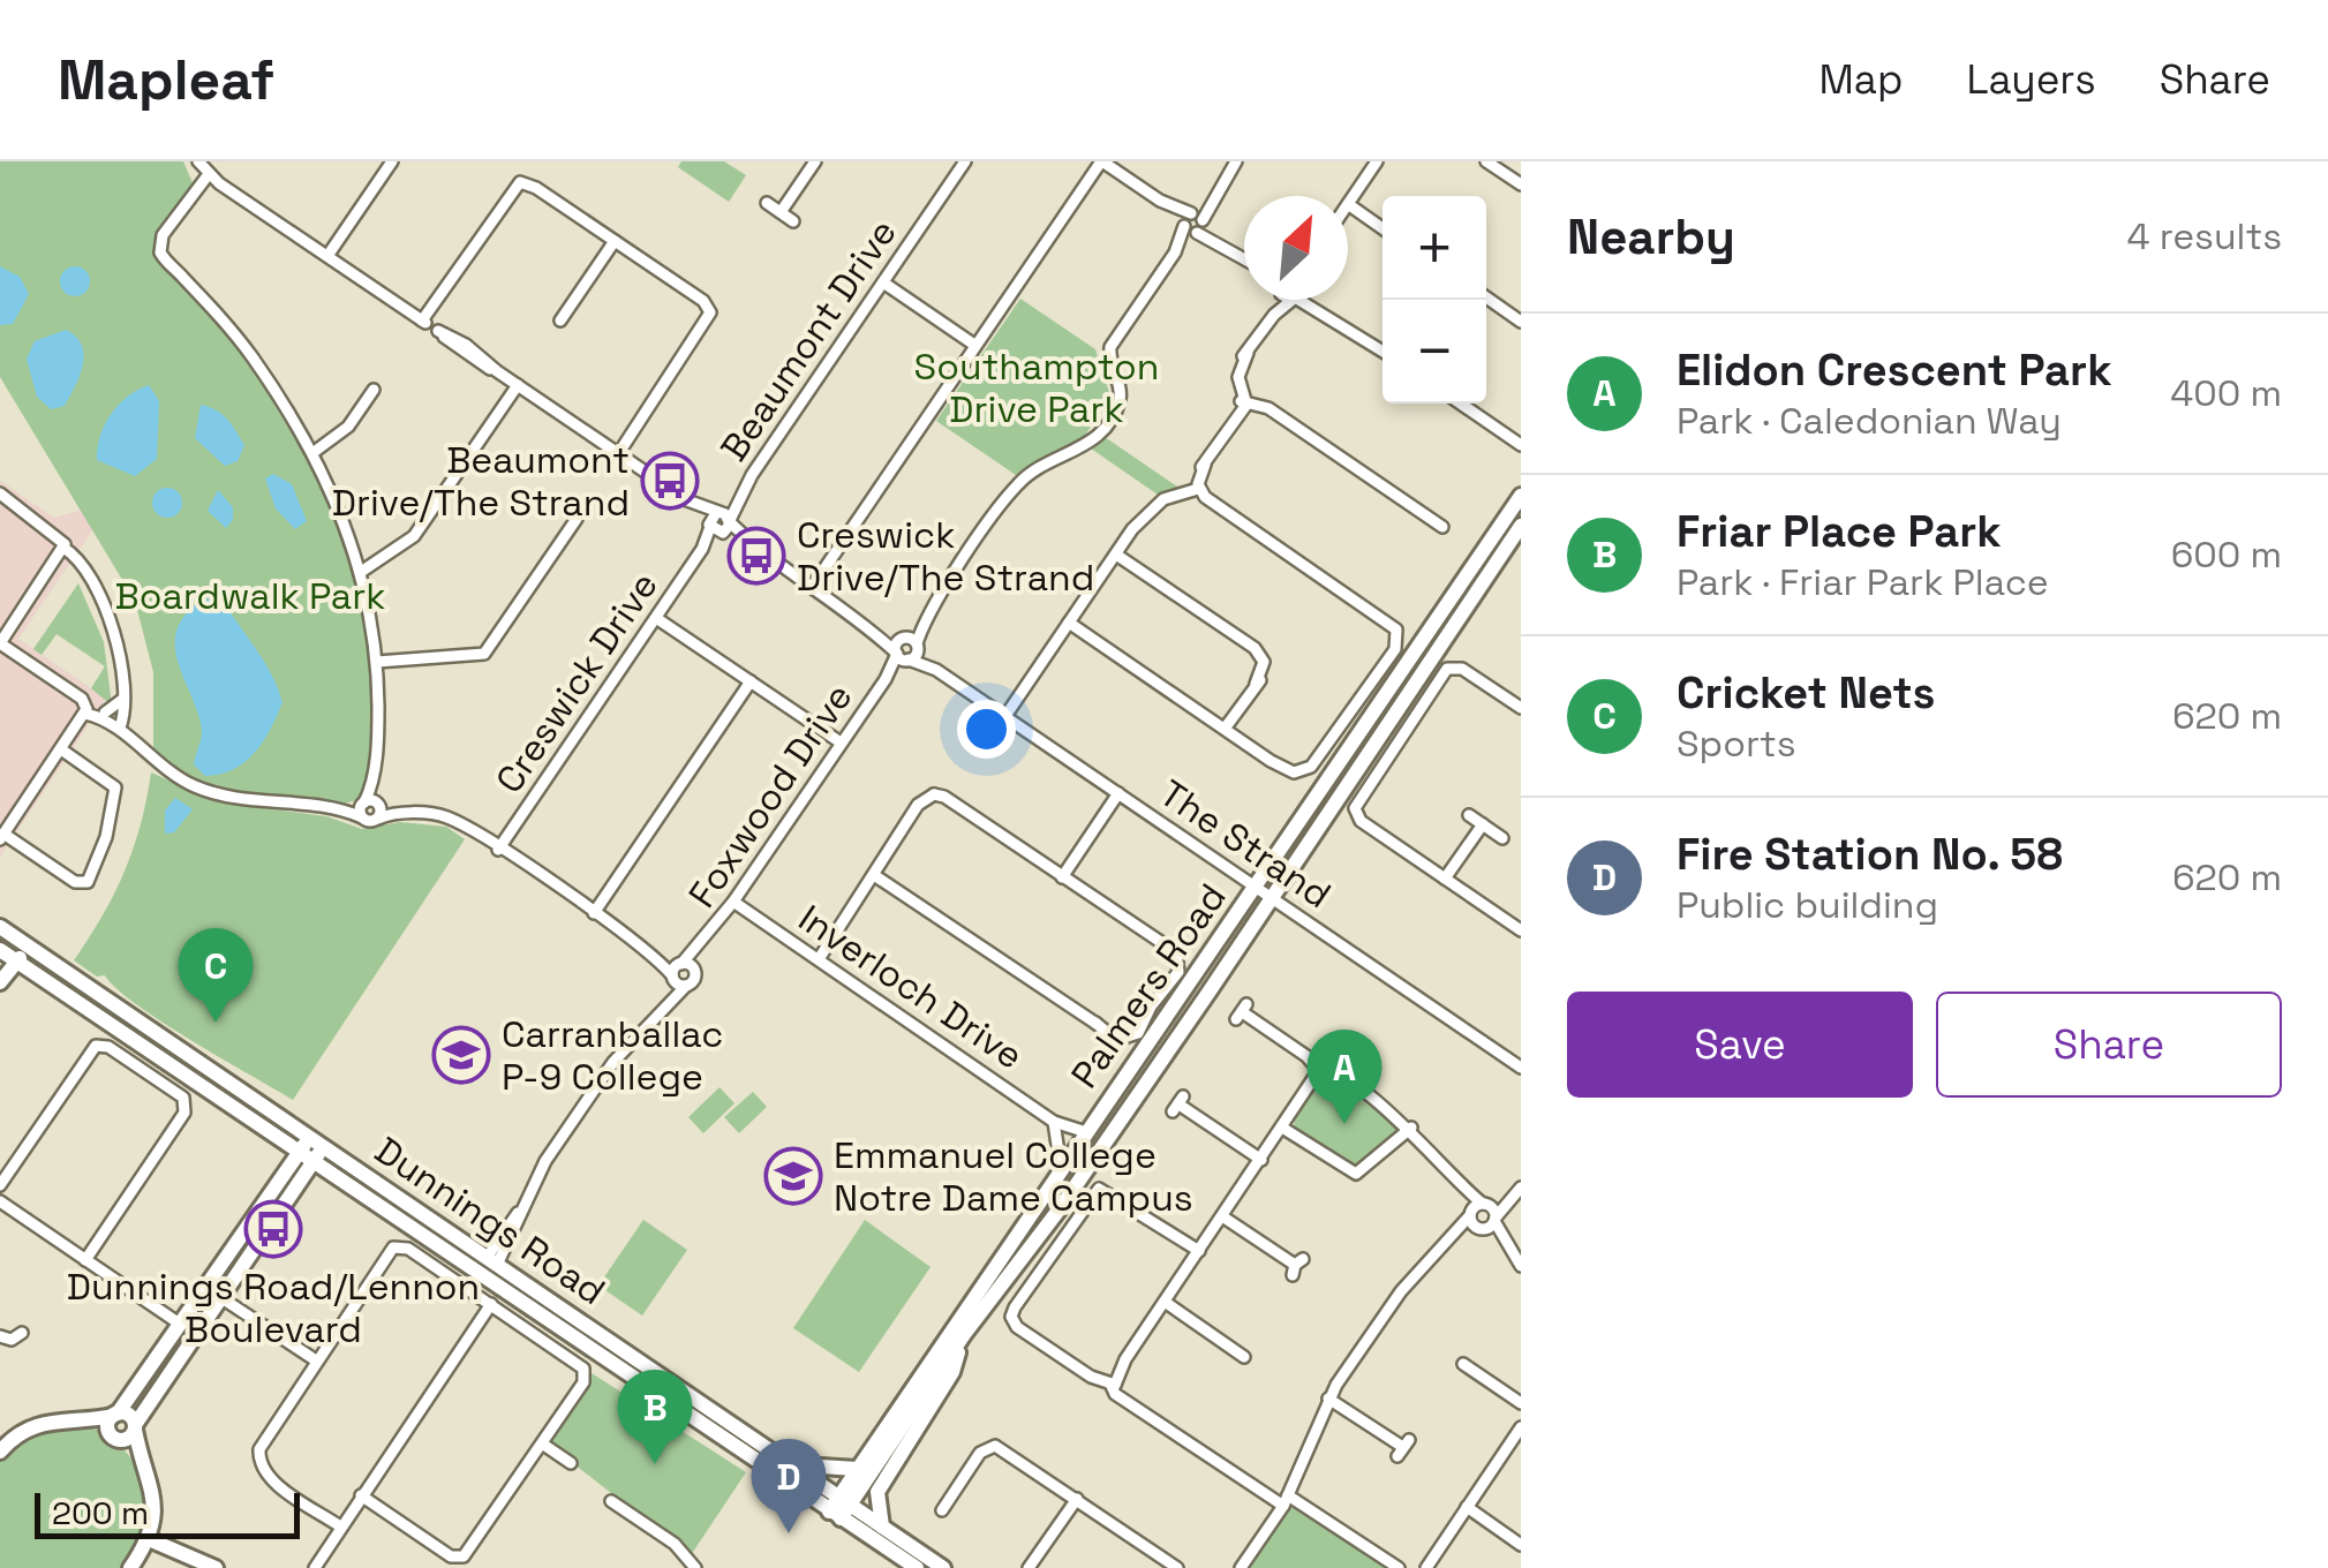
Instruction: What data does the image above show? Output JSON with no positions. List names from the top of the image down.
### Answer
{
  "streets": {
    "main road": ["Palmers Road", "Dunnings Road"],
    "street": [
      "Beaumont Drive",
      "Creswick Drive",
      "Foxwood Drive",
      "The Strand",
      "Inverloch Drive"
    ]
  },
  "crossings": [
    ["Beaumont Drive", "Creswick Drive"],
    ["Beaumont Drive", "The Strand"],
    ["Creswick Drive", "The Strand"],
    ["Foxwood Drive", "The Strand"],
    ["Foxwood Drive", "Inverloch Drive"],
    ["Foxwood Drive", "Dunnings Road"],
    ["The Strand", "Palmers Road"],
    ["Palmers Road", "Inverloch Drive"],
    ["Palmers Road", "Dunnings Road"]
  ],
  "parks": ["Southampton Drive Park", "Boardwalk Park"],
  "places": {
    "bus stop": ["Beaumont Drive/The Strand", "Creswick Drive/The Strand", "Dunnings Road/Lennon Boulevard"],
    "school or university": ["Carranballac P-9 College", "Emmanuel College Notre Dame Campus"]
  },
  "scale_bar": "200 m",
  "north": "top right",
  "page": {
    "header": "Mapleaf",
    "nav": ["Map", "Layers", "Share"],
    "heading": ["Nearby", "4 results"],
    "map_buttons": ["+", "−"],
    "list": [
      {
        "mark": "A",
        "name": "Elidon Crescent Park",
        "note": "Park · Caledonian Way",
        "value": "400 m"
      },
      {
        "mark": "B",
        "name": "Friar Place Park",
        "note": "Park · Friar Park Place",
        "value": "600 m"
      },
      {
        "mark": "C",
        "name": "Cricket Nets",
        "note": "Sports",
        "value": "620 m"
      },
      {
        "mark": "D",
        "name": "Fire Station No. 58",
        "note": "Public building",
        "value": "620 m"
      }
    ],
    "pins": [
      "C",
      "A",
      "B",
      "D"
    ],
    "buttons": ["Save", "Share"],
    "scale": "200 m"
  }
}
